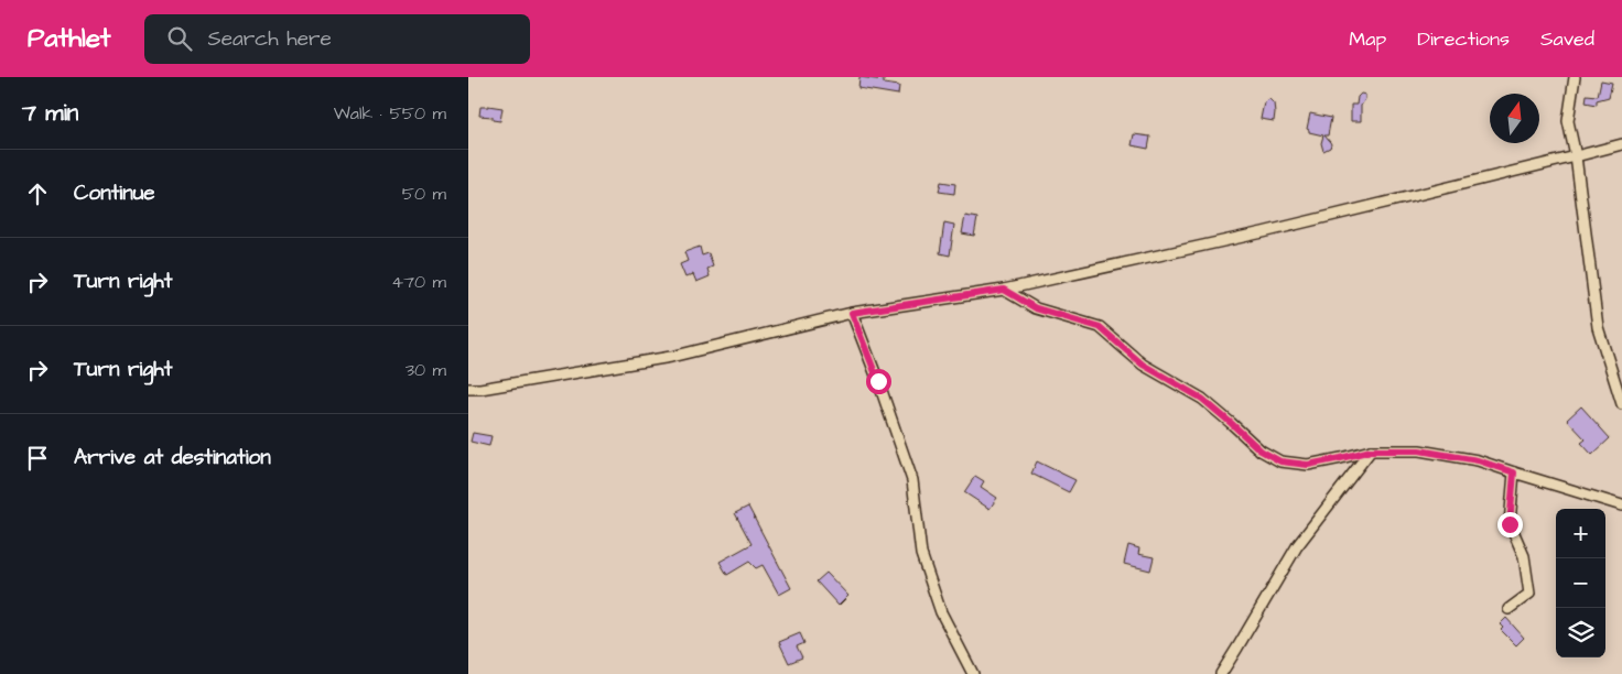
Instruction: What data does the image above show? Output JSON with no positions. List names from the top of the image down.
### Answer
{
  "north": "top",
  "page": {
    "header": "Pathlet",
    "search": "Search here",
    "nav": ["Map", "Directions", "Saved"],
    "heading": ["7 min", "Walk · 550 m"],
    "list": [
      ["Continue", "50 m"],
      ["Turn right", "470 m"],
      ["Turn right", "30 m"],
      "Arrive at destination"
    ],
    "map_buttons": ["+", "−"]
  }
}
